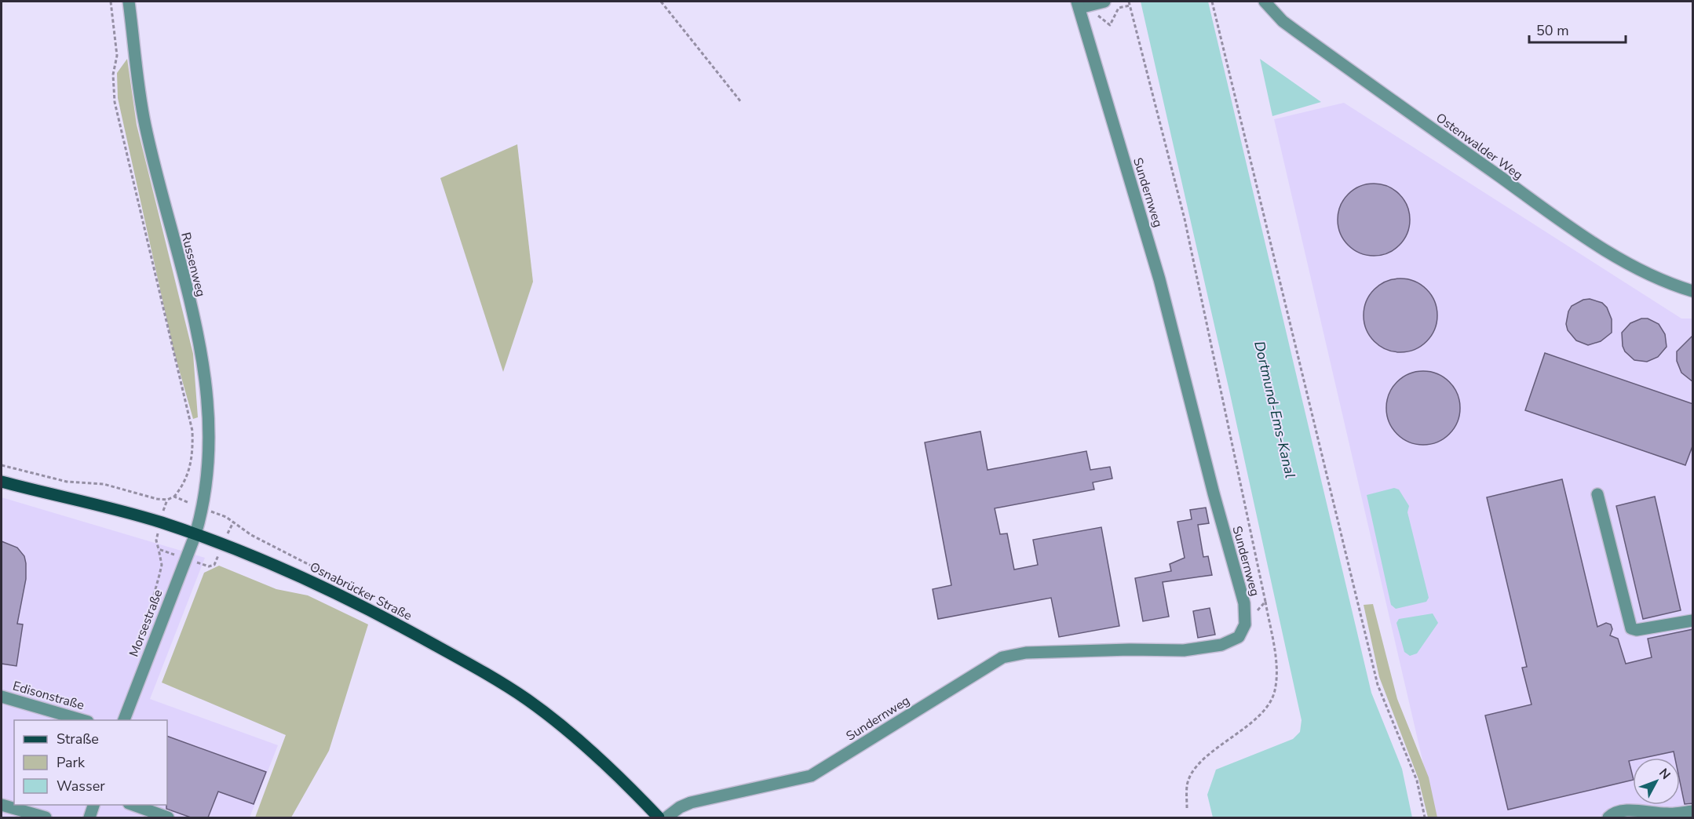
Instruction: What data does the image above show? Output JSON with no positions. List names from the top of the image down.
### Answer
{
  "streets": {
    "main road": ["Osnabrücker Straße"],
    "street": [
      "Ostenwalder Weg",
      "Sundernweg",
      "Russenweg",
      "Morsestraße",
      "Edisonstraße"
    ]
  },
  "crossings": [
    ["Russenweg", "Osnabrücker Straße"],
    ["Russenweg", "Morsestraße"],
    ["Osnabrücker Straße", "Morsestraße"]
  ],
  "water": ["Dortmund-Ems-Kanal"],
  "legend": ["Straße", "Park", "Wasser"],
  "scale_bar": "50 m",
  "north": "top right"
}
